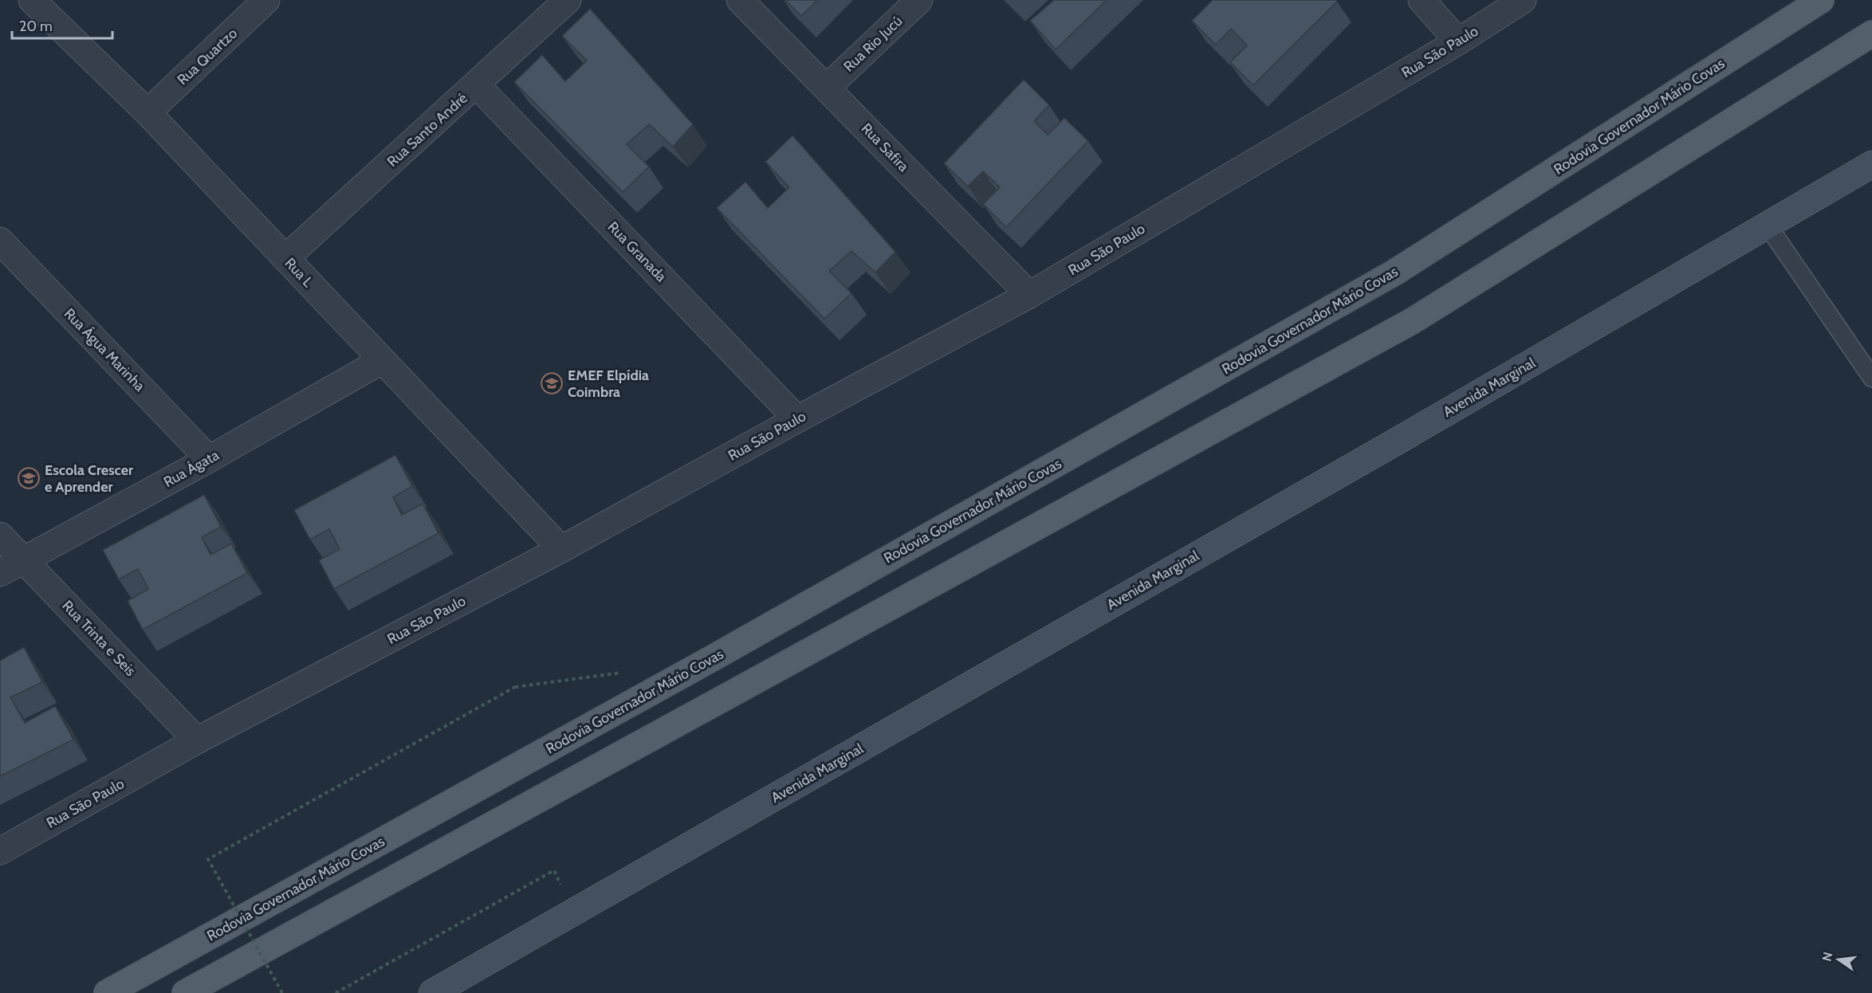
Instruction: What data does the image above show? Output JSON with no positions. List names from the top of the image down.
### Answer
{
  "streets": {
    "main road": ["Rodovia Governador Mário Covas"],
    "street": [
      "Rua Rio Jucú",
      "Rua São Paulo",
      "Rua Quartzo",
      "Rua Santo André",
      "Rua Safira",
      "Rua Granada",
      "Rua L",
      "Rua Água Marinha",
      "Avenida Marginal",
      "Rua Ágata",
      "Rua Trinta e Seis"
    ]
  },
  "crossings": [
    ["Rua Rio Jucú", "Rua Safira"],
    ["Rua São Paulo", "Rua Safira"],
    ["Rua São Paulo", "Rua Granada"],
    ["Rua São Paulo", "Rua L"],
    ["Rua São Paulo", "Rua Trinta e Seis"],
    ["Rua Quartzo", "Rua L"],
    ["Rua Santo André", "Rua Granada"],
    ["Rua Santo André", "Rua L"],
    ["Rua L", "Rua Ágata"],
    ["Rua Água Marinha", "Rua Ágata"],
    ["Rua Ágata", "Rua Trinta e Seis"]
  ],
  "places": {
    "school or university": ["EMEF Elpídia Coimbra", "Escola Crescer e Aprender"]
  },
  "scale_bar": "20 m",
  "north": "left"
}
